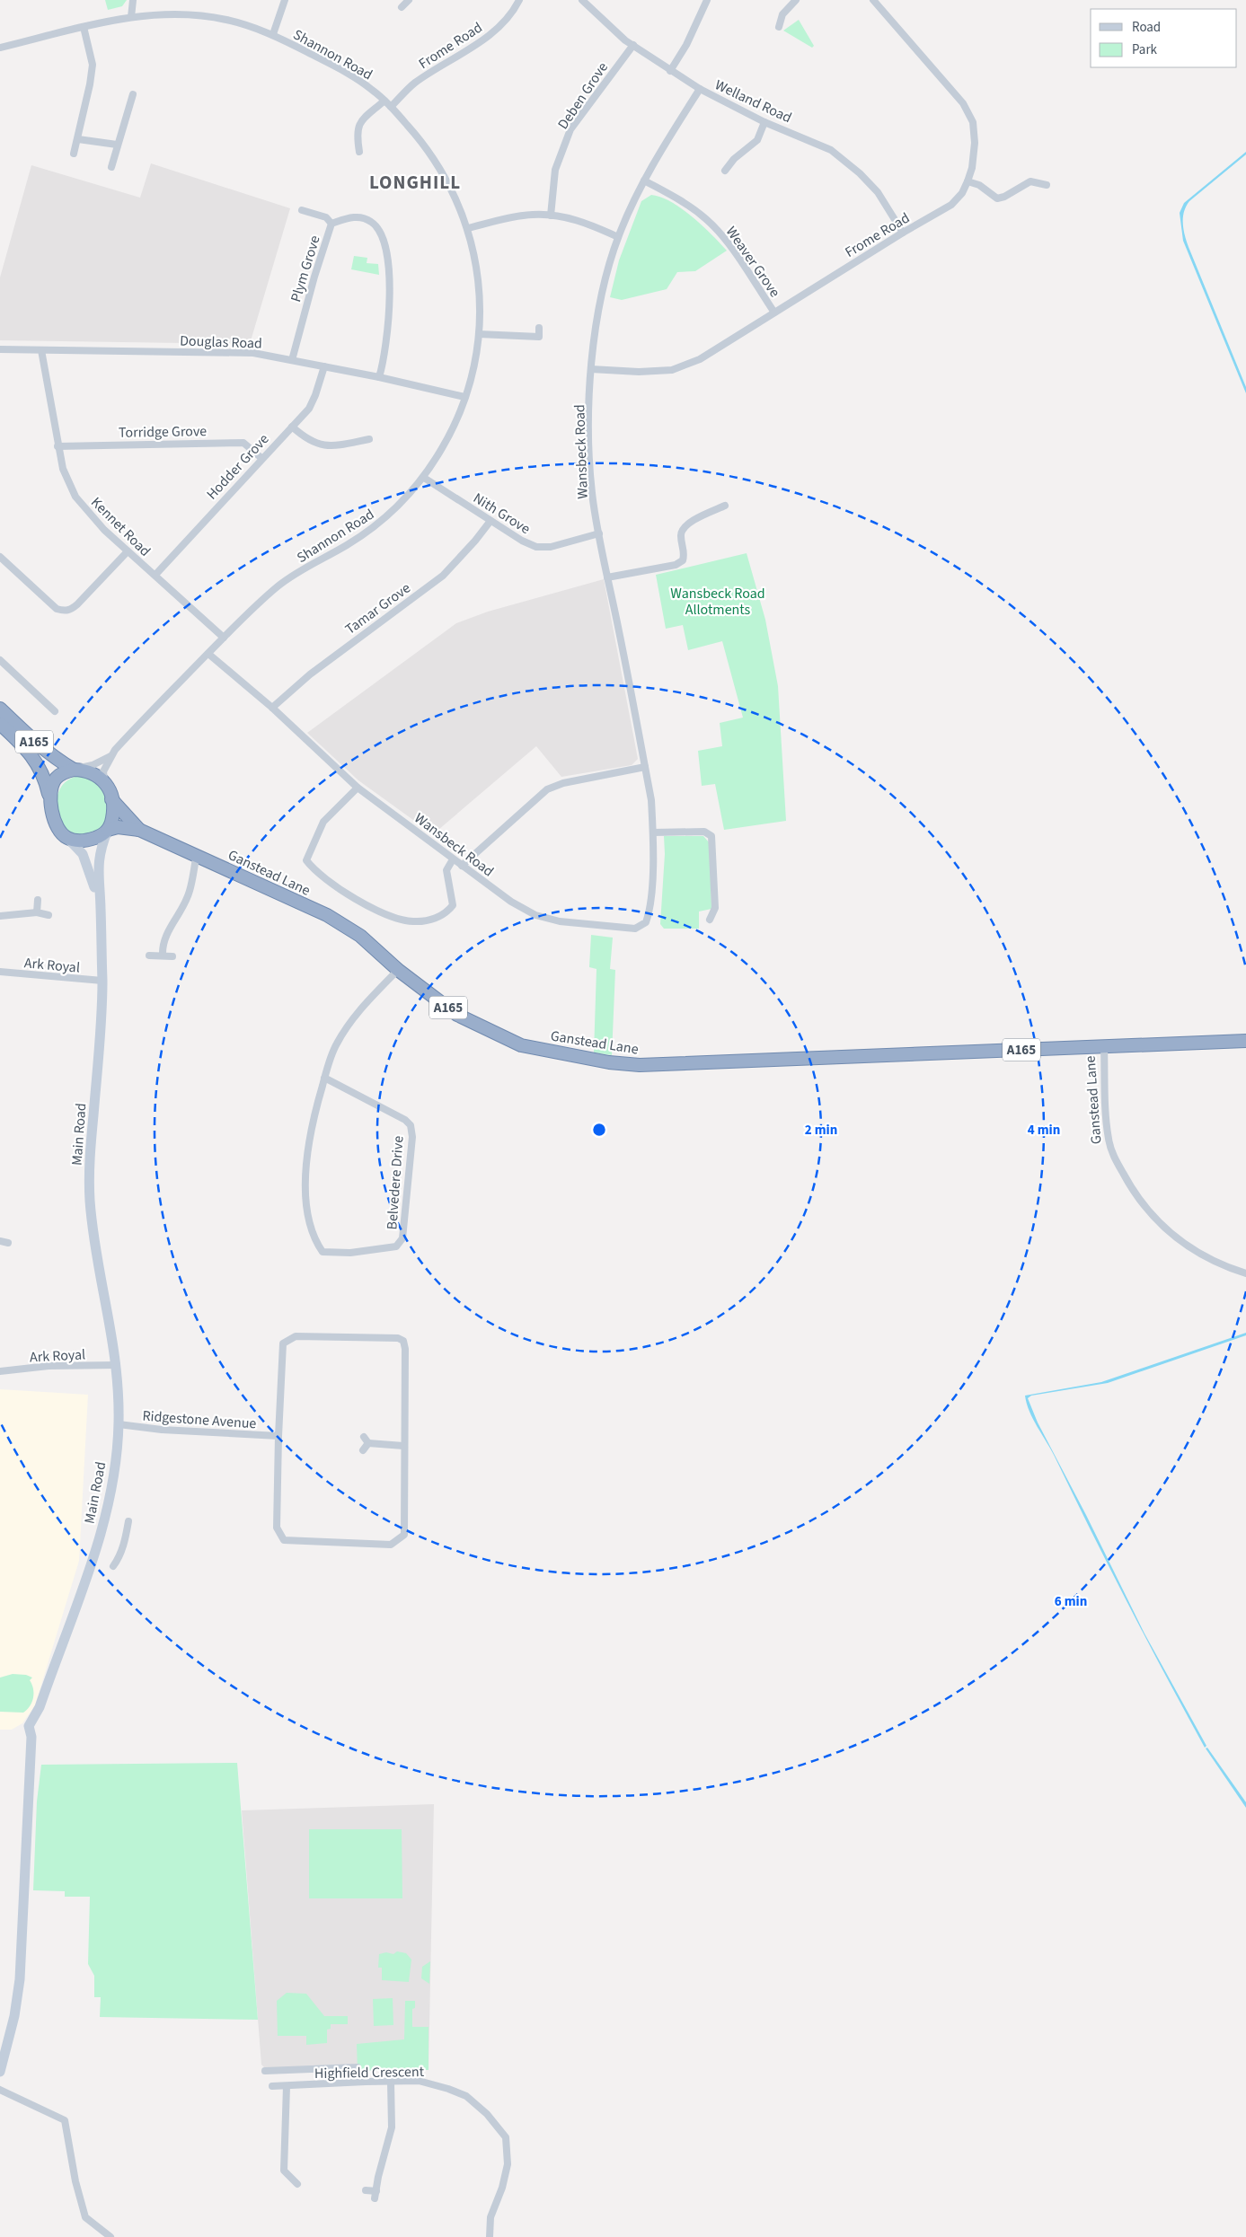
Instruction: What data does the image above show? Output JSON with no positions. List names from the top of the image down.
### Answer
{
  "streets": {
    "highway": ["A165", "Ganstead Lane"],
    "main road": ["Main Road"],
    "street": [
      "Frome Road",
      "Shannon Road",
      "Deben Grove",
      "Welland Road",
      "Weaver Grove",
      "Plym Grove",
      "Douglas Road",
      "Torridge Grove",
      "Wansbeck Road",
      "Hodder Grove",
      "Nith Grove",
      "Kennet Road",
      "Tamar Grove",
      "Ark Royal",
      "Belvedere Drive",
      "Ridgestone Avenue",
      "Highfield Crescent"
    ]
  },
  "crossings": [
    ["Frome Road", "Shannon Road"],
    ["Frome Road", "Welland Road"],
    ["Frome Road", "Weaver Grove"],
    ["Frome Road", "Wansbeck Road"],
    ["Shannon Road", "Douglas Road"],
    ["Shannon Road", "Wansbeck Road"],
    ["Shannon Road", "Nith Grove"],
    ["Shannon Road", "Kennet Road"],
    ["Shannon Road", "A165"],
    ["Shannon Road", "Ganstead Lane"],
    ["Shannon Road", "Main Road"],
    ["Deben Grove", "Welland Road"],
    ["Welland Road", "Wansbeck Road"],
    ["Weaver Grove", "Wansbeck Road"],
    ["Plym Grove", "Douglas Road"],
    ["Douglas Road", "Hodder Grove"],
    ["Douglas Road", "Kennet Road"],
    ["Torridge Grove", "Hodder Grove"],
    ["Torridge Grove", "Kennet Road"],
    ["Wansbeck Road", "Nith Grove"],
    ["Wansbeck Road", "Tamar Grove"],
    ["Hodder Grove", "Kennet Road"],
    ["Nith Grove", "Tamar Grove"],
    ["A165", "Ganstead Lane"],
    ["A165", "Main Road"],
    ["Ganstead Lane", "Main Road"],
    ["Ganstead Lane", "Belvedere Drive"],
    ["Ark Royal", "Main Road"],
    ["Main Road", "Ridgestone Avenue"]
  ],
  "districts": ["LONGHILL"],
  "parks": ["Wansbeck Road Allotments"],
  "legend": ["Road", "Park"],
  "rings": ["2 min", "4 min", "6 min"]
}
